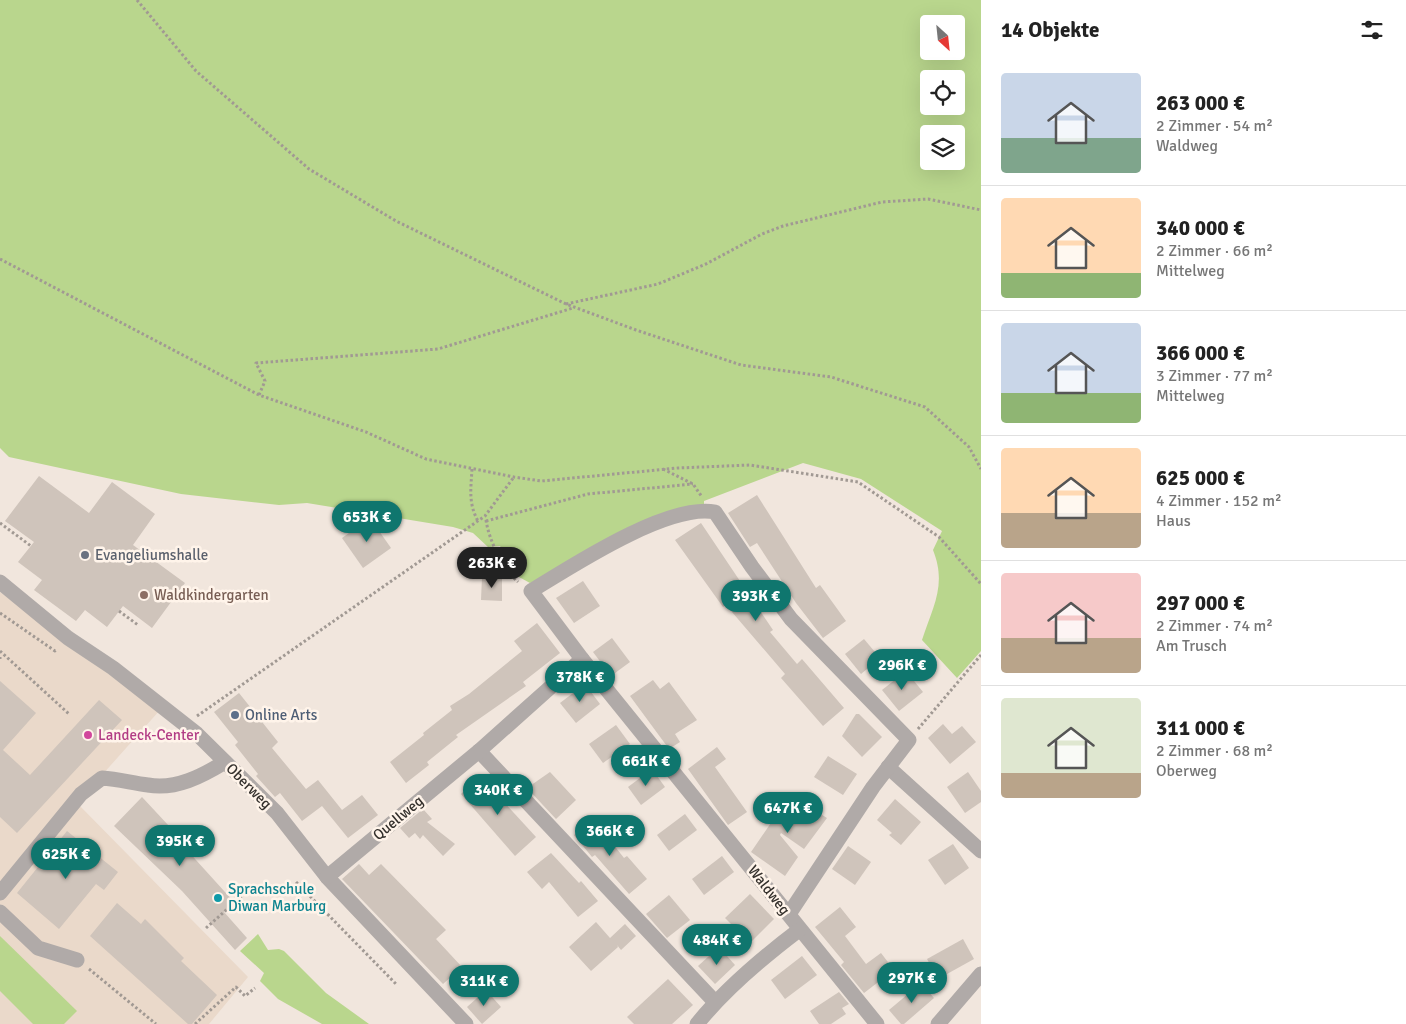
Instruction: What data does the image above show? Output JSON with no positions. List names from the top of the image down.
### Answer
{
  "streets": {
    "street": ["Oberweg", "Quellweg", "Waldweg"]
  },
  "crossings": [
    ["Oberweg", "Quellweg"],
    ["Quellweg", "Waldweg"]
  ],
  "places": [
    "Evangeliumshalle",
    "Waldkindergarten",
    "Online Arts",
    "Landeck-Center",
    "Sprachschule Diwan Marburg"
  ],
  "north": "bottom right",
  "page": {
    "heading": "14 Objekte",
    "list": [
      {
        "name": "263 000 €",
        "note": "2 Zimmer · 54 m² · Waldweg"
      },
      {
        "name": "340 000 €",
        "note": "2 Zimmer · 66 m² · Mittelweg"
      },
      {
        "name": "366 000 €",
        "note": "3 Zimmer · 77 m² · Mittelweg"
      },
      {
        "name": "625 000 €",
        "note": "4 Zimmer · 152 m² · Haus"
      },
      {
        "name": "297 000 €",
        "note": "2 Zimmer · 74 m² · Am Trusch"
      },
      {
        "name": "311 000 €",
        "note": "2 Zimmer · 68 m² · Oberweg"
      }
    ],
    "price": [
      "653K €",
      "263K €",
      "393K €",
      "296K €",
      "378K €",
      "661K €",
      "340K €",
      "647K €",
      "366K €",
      "395K €",
      "625K €",
      "484K €",
      "297K €",
      "311K €"
    ]
  }
}
